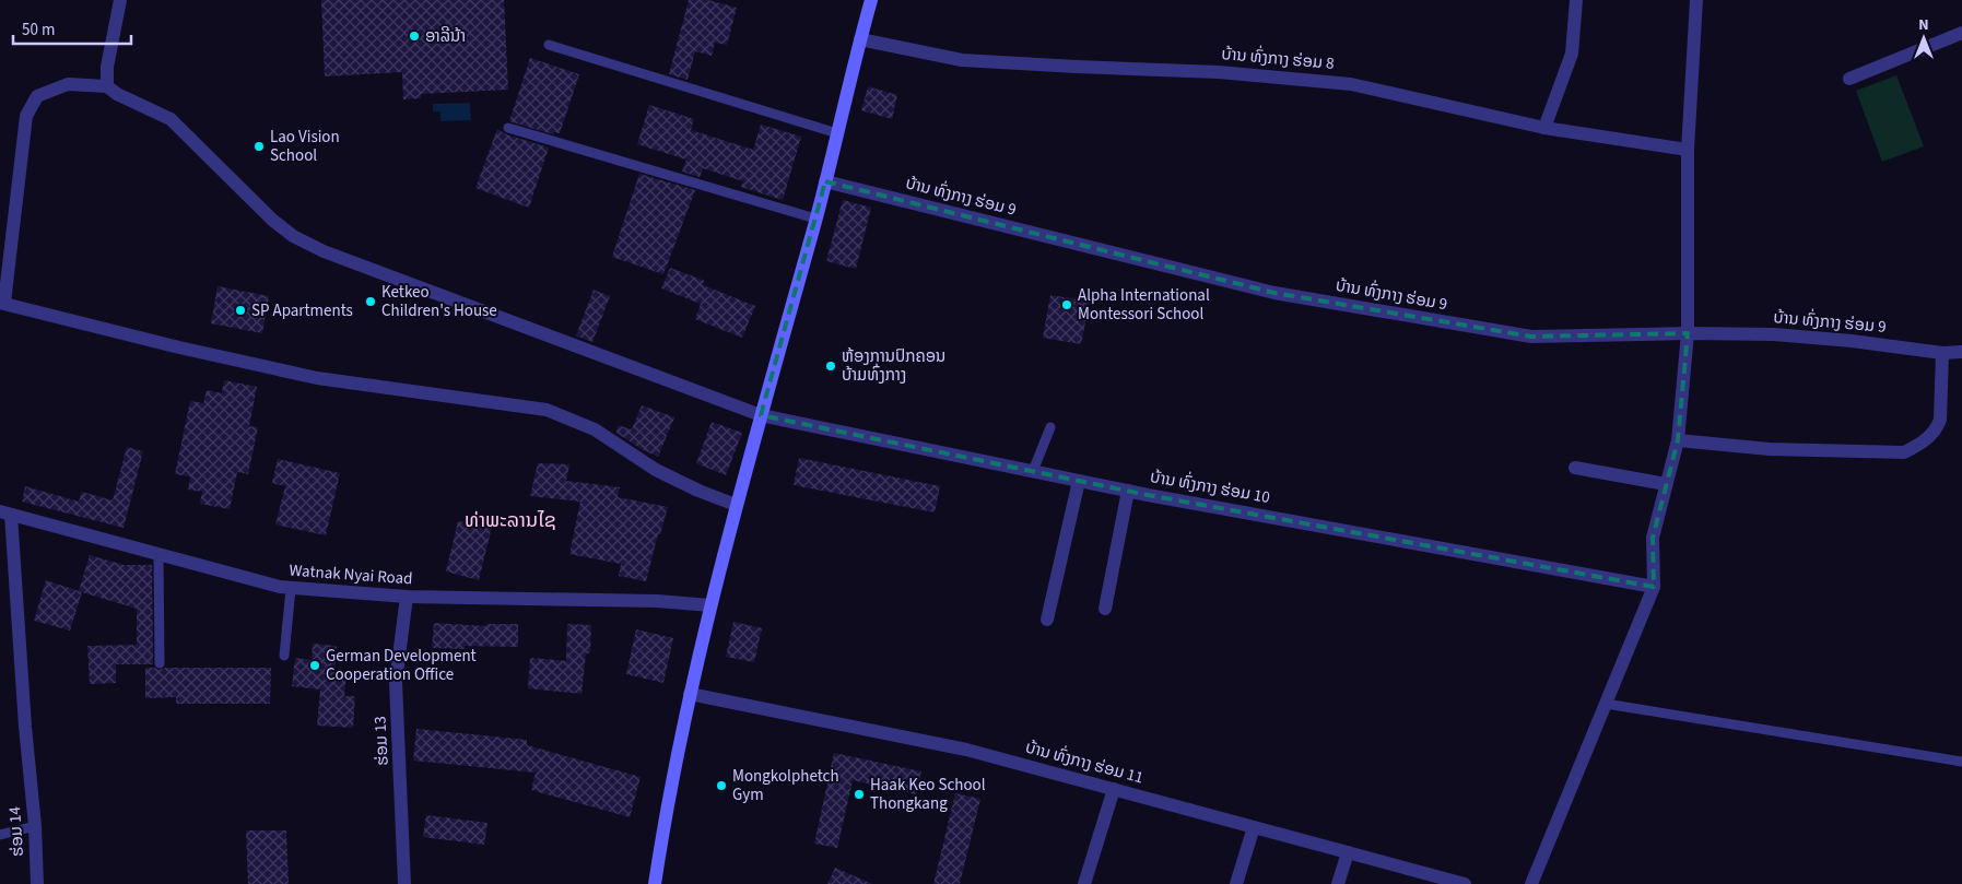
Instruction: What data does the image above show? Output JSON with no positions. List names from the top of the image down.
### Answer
{
  "streets": {
    "street": [
      "ບ້ານ ທົ່ງກາງ ຮ່ອມ 8",
      "ບ້ານ ທົ່ງກາງ ຮ່ອມ 9",
      "ບ້ານ ທົ່ງກາງ ຮ່ອມ 10",
      "Watnak Nyai Road",
      "ຮ່ອມ 13",
      "ບ້ານ ທົ່ງກາງ ຮ່ອມ 11",
      "ຮ່ອມ 14"
    ]
  },
  "crossings": [
    ["Watnak Nyai Road", "ຮ່ອມ 13"],
    ["Watnak Nyai Road", "ຮ່ອມ 14"]
  ],
  "districts": ["ທ່າພະລານໄຊ"],
  "places": [
    "ອາລີນ້າ",
    "Lao Vision School",
    "Ketkeo Children's House",
    "Alpha International Montessori School",
    "SP Apartments",
    "ຫ້ອງການປົກຄອນ ບ້າມທົ່ງກາງ",
    "German Development Cooperation Office",
    "Mongkolphetch Gym",
    "Haak Keo School Thongkang"
  ],
  "scale_bar": "50 m",
  "north": "top"
}
